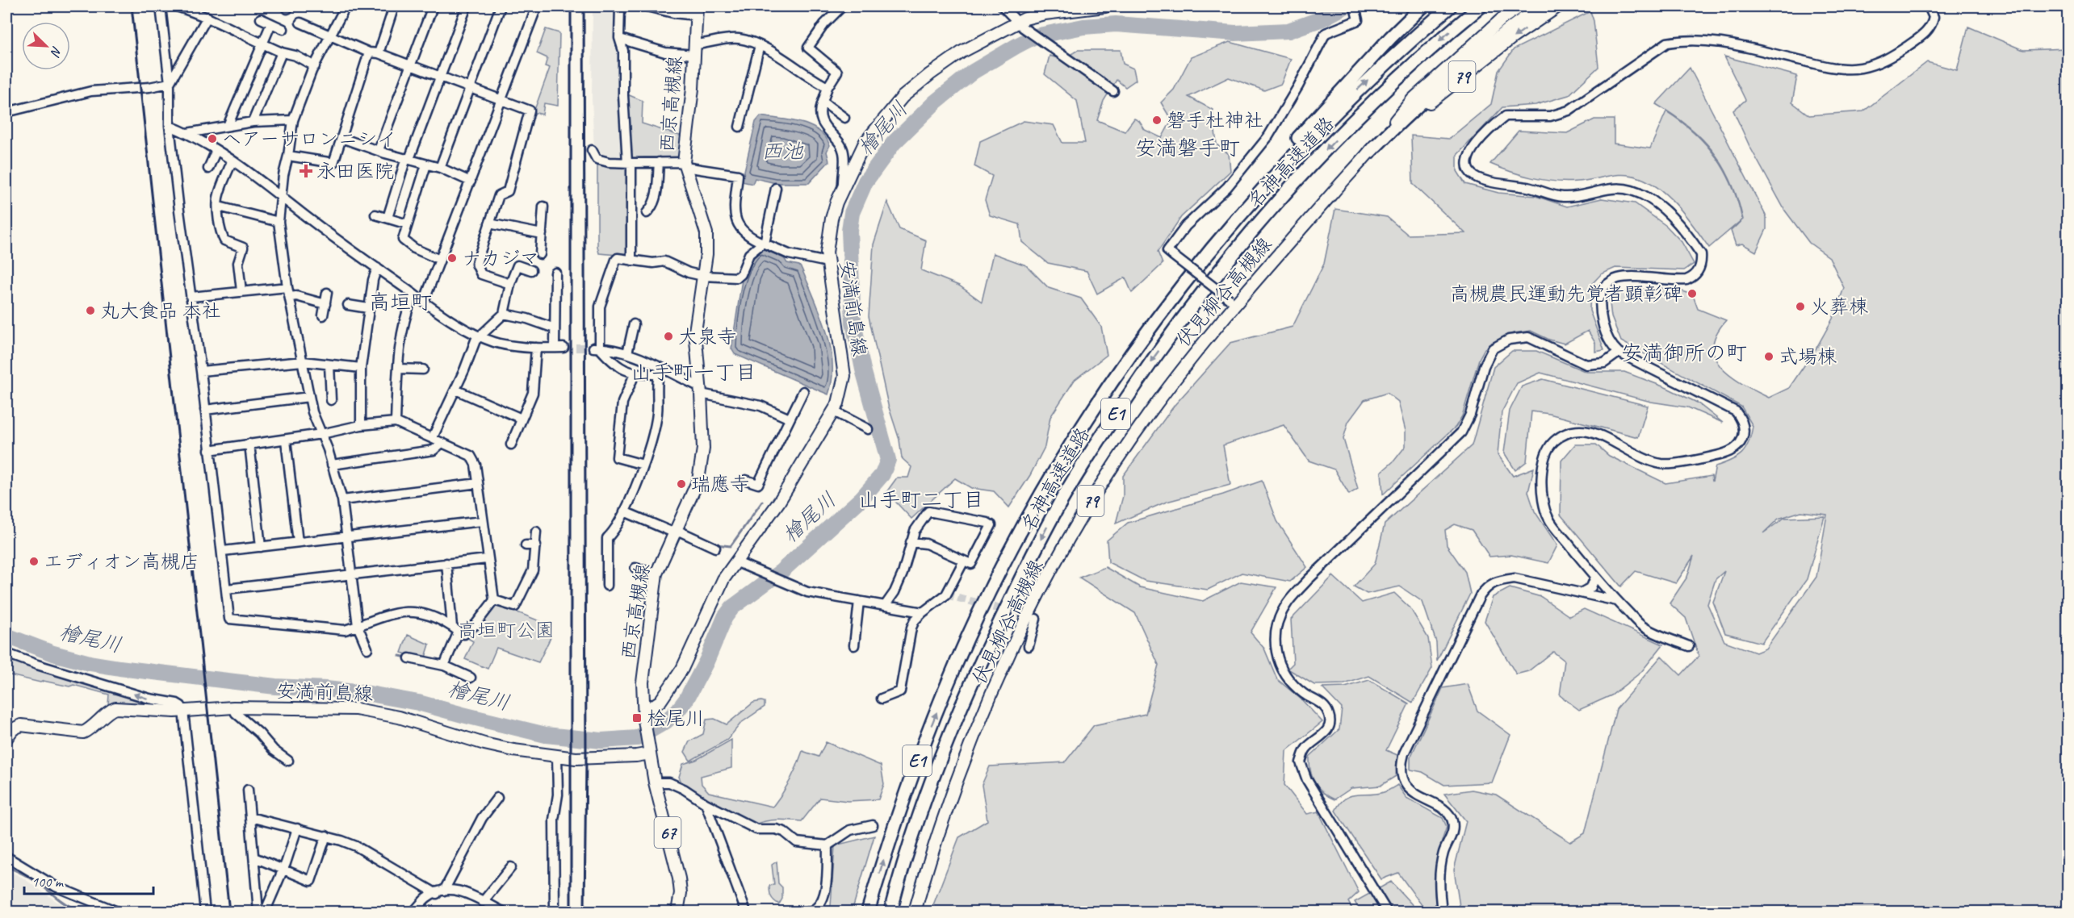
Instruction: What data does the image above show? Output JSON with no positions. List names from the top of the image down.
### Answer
{
  "streets": {
    "highway": ["名神高速道路", "E1"],
    "main road": [
      "79",
      "西京高槻線",
      "伏見柳谷高槻線",
      "安満前島線",
      "67"
    ]
  },
  "crossings": [
    ["西京高槻線", "安満前島線"]
  ],
  "districts": [
    "安満磐手町",
    "高垣町",
    "安満御所の町",
    "山手町一丁目",
    "山手町二丁目"
  ],
  "water": ["檜尾川", "西池"],
  "parks": ["高垣町公園"],
  "places": {
    "other": [
      "磐手杜神社",
      "ヘアーサロンニシイ",
      "ナカジマ",
      "高槻農民運動先覚者顕彰碑",
      "火葬棟",
      "丸大食品 本社",
      "大泉寺",
      "式場棟",
      "瑞應寺",
      "エディオン高槻店"
    ],
    "health": ["永田医院"],
    "transit": ["桧尾川"]
  },
  "scale_bar": "100 m",
  "north": "bottom right"
}
